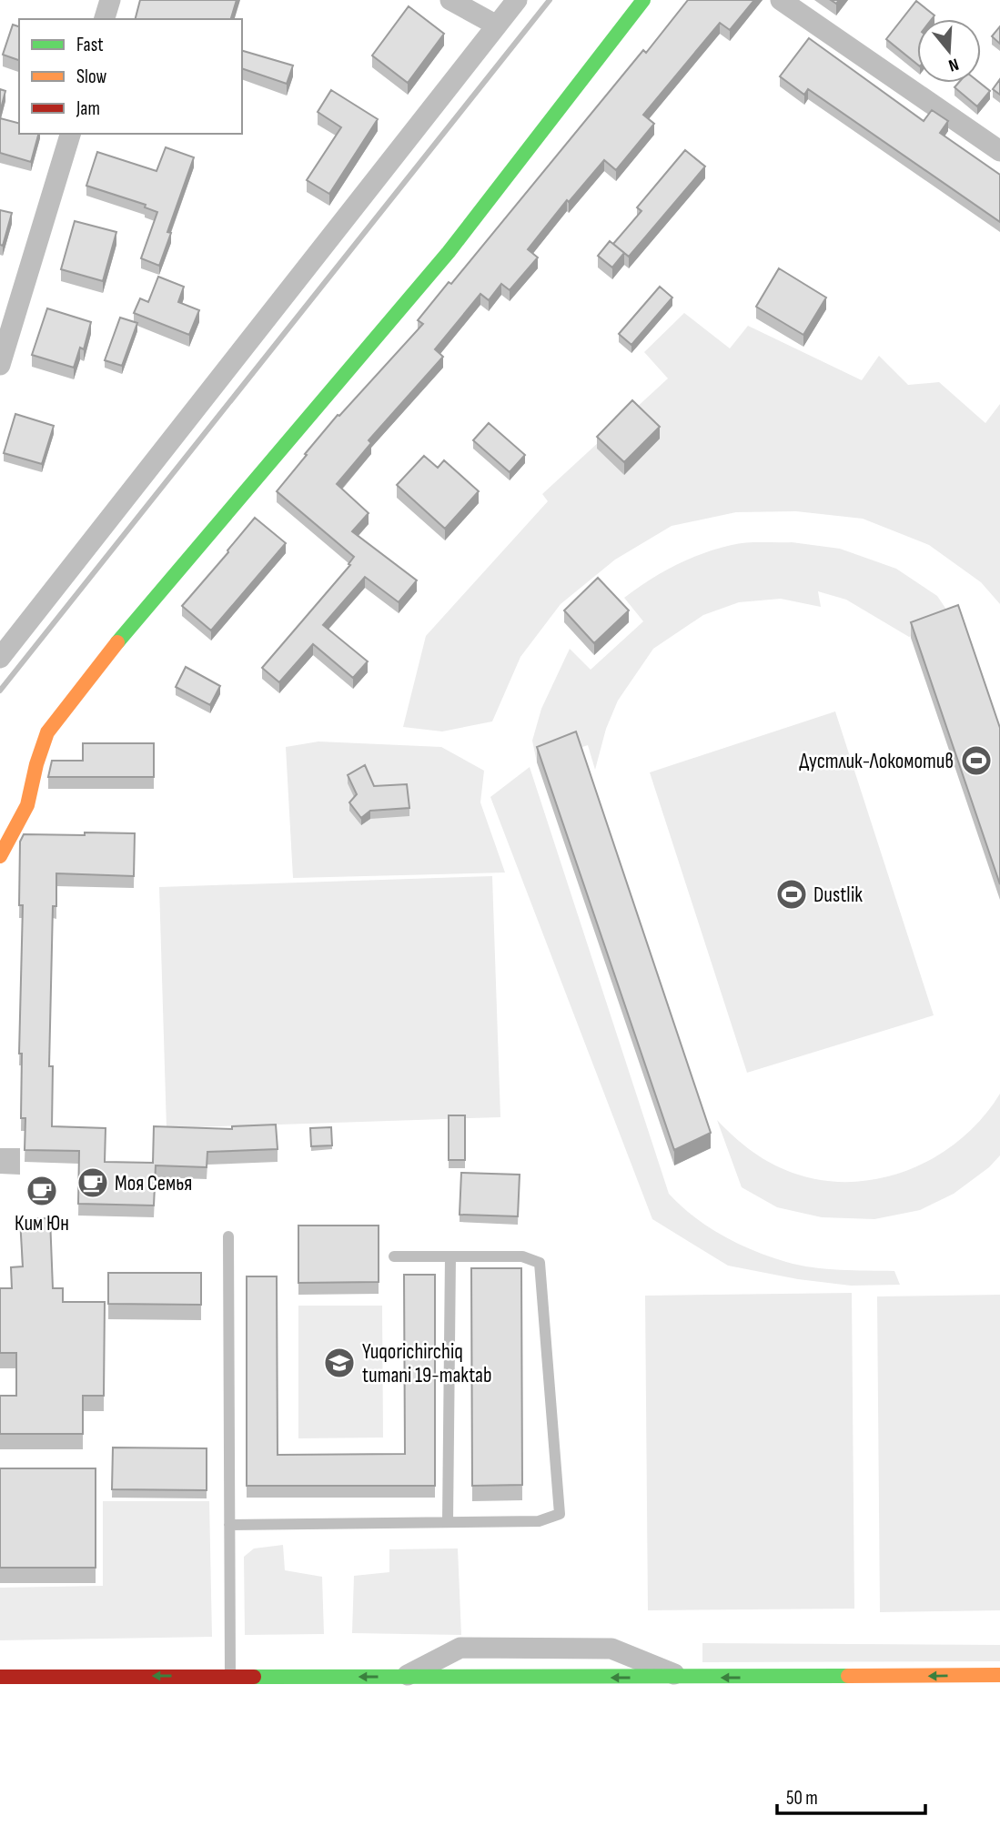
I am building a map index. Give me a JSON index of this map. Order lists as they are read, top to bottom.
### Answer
{
  "places": {
    "sports": ["Дустлик-Локомотив", "Dustlik"],
    "cafe": ["Моя Семья", "Ким Юн"],
    "school or university": ["Yuqorichirchiq tumani 19-maktab"]
  },
  "legend": ["Fast", "Slow", "Jam"],
  "scale_bar": "50 m",
  "north": "bottom"
}
